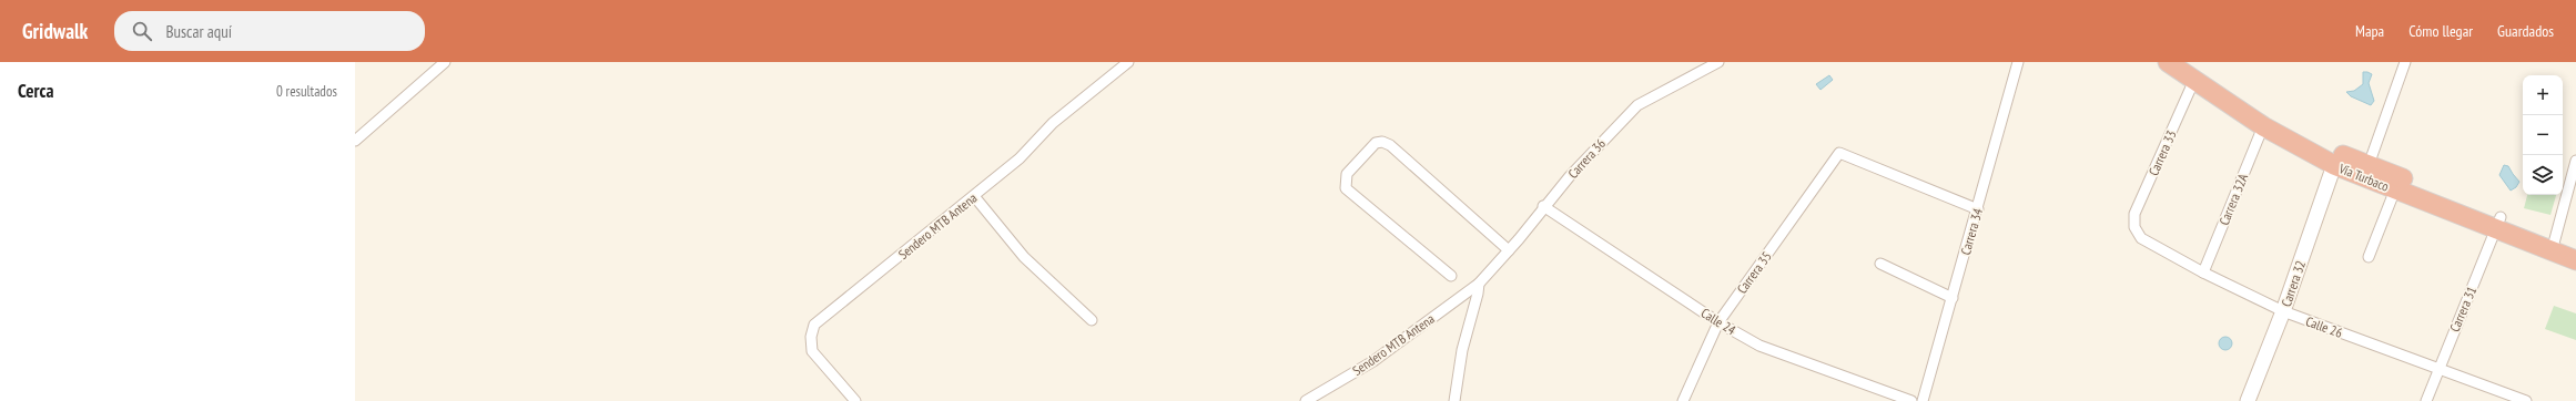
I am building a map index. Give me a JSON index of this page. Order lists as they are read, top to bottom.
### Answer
{
  "streets": {
    "highway": ["Vía Turbaco"],
    "street": [
      "Carrera 33",
      "Carrera 36",
      "Carrera 32A",
      "Sendero MTB Antena",
      "Carrera 34",
      "Carrera 35",
      "Carrera 32",
      "Carrera 31",
      "Calle 24",
      "Calle 26"
    ]
  },
  "crossings": [
    ["Carrera 33", "Vía Turbaco"],
    ["Carrera 33", "Calle 26"],
    ["Carrera 36", "Sendero MTB Antena"],
    ["Carrera 36", "Calle 24"],
    ["Vía Turbaco", "Carrera 32A"],
    ["Vía Turbaco", "Carrera 32"],
    ["Vía Turbaco", "Carrera 31"],
    ["Carrera 32A", "Calle 26"],
    ["Carrera 34", "Carrera 35"],
    ["Carrera 35", "Calle 24"],
    ["Carrera 32", "Calle 26"],
    ["Carrera 31", "Calle 26"]
  ],
  "page": {
    "header": "Gridwalk",
    "search": "Buscar aquí",
    "nav": ["Mapa", "Cómo llegar", "Guardados"],
    "heading": ["Cerca", "0 resultados"],
    "map_buttons": ["+", "−"]
  }
}
